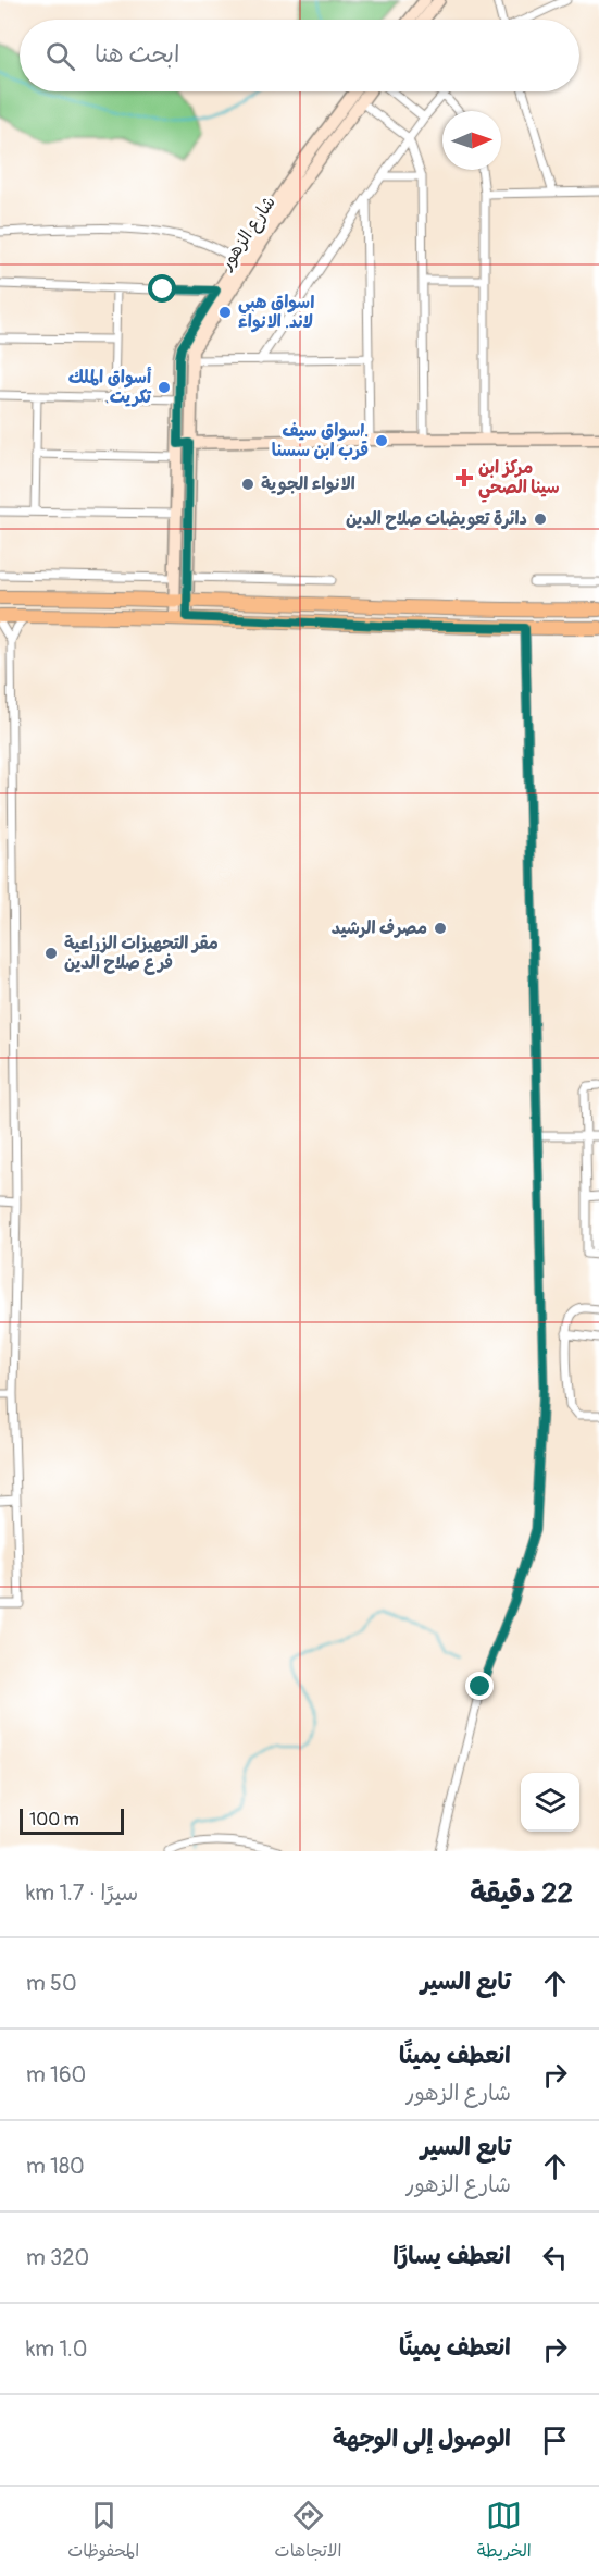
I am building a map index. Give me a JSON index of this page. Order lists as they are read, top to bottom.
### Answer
{
  "streets": {
    "main road": ["شارع الزهور"]
  },
  "places": {
    "other": [
      "اسواق هبي لاند. الانواء",
      "أسواق الملك .تكريت",
      "اسواق سيف. قرب ابن سسنا",
      "الانواء الجوية",
      "دائرة تعويضات صلاح الدين",
      "مصرف الرشيد",
      "مقر التجهيزات الزراعية فرع صلاح الدين"
    ],
    "health": ["مركز ابن سينا الصحي"]
  },
  "scale_bar": "100 m",
  "north": "right",
  "page": {
    "search": "ابحث هنا",
    "scale": "100 m",
    "heading": ["22 دقيقة", "سيرًا · 1.7 km"],
    "list": [
      ["تابع السير", "50 m"],
      ["انعطف يمينًا", "شارع الزهور", "160 m"],
      ["تابع السير", "شارع الزهور", "180 m"],
      ["انعطف يسارًا", "320 m"],
      ["انعطف يمينًا", "1.0 km"],
      "الوصول إلى الوجهة"
    ],
    "nav": ["الخريطة", "الاتجاهات", "المحفوظات"]
  }
}
